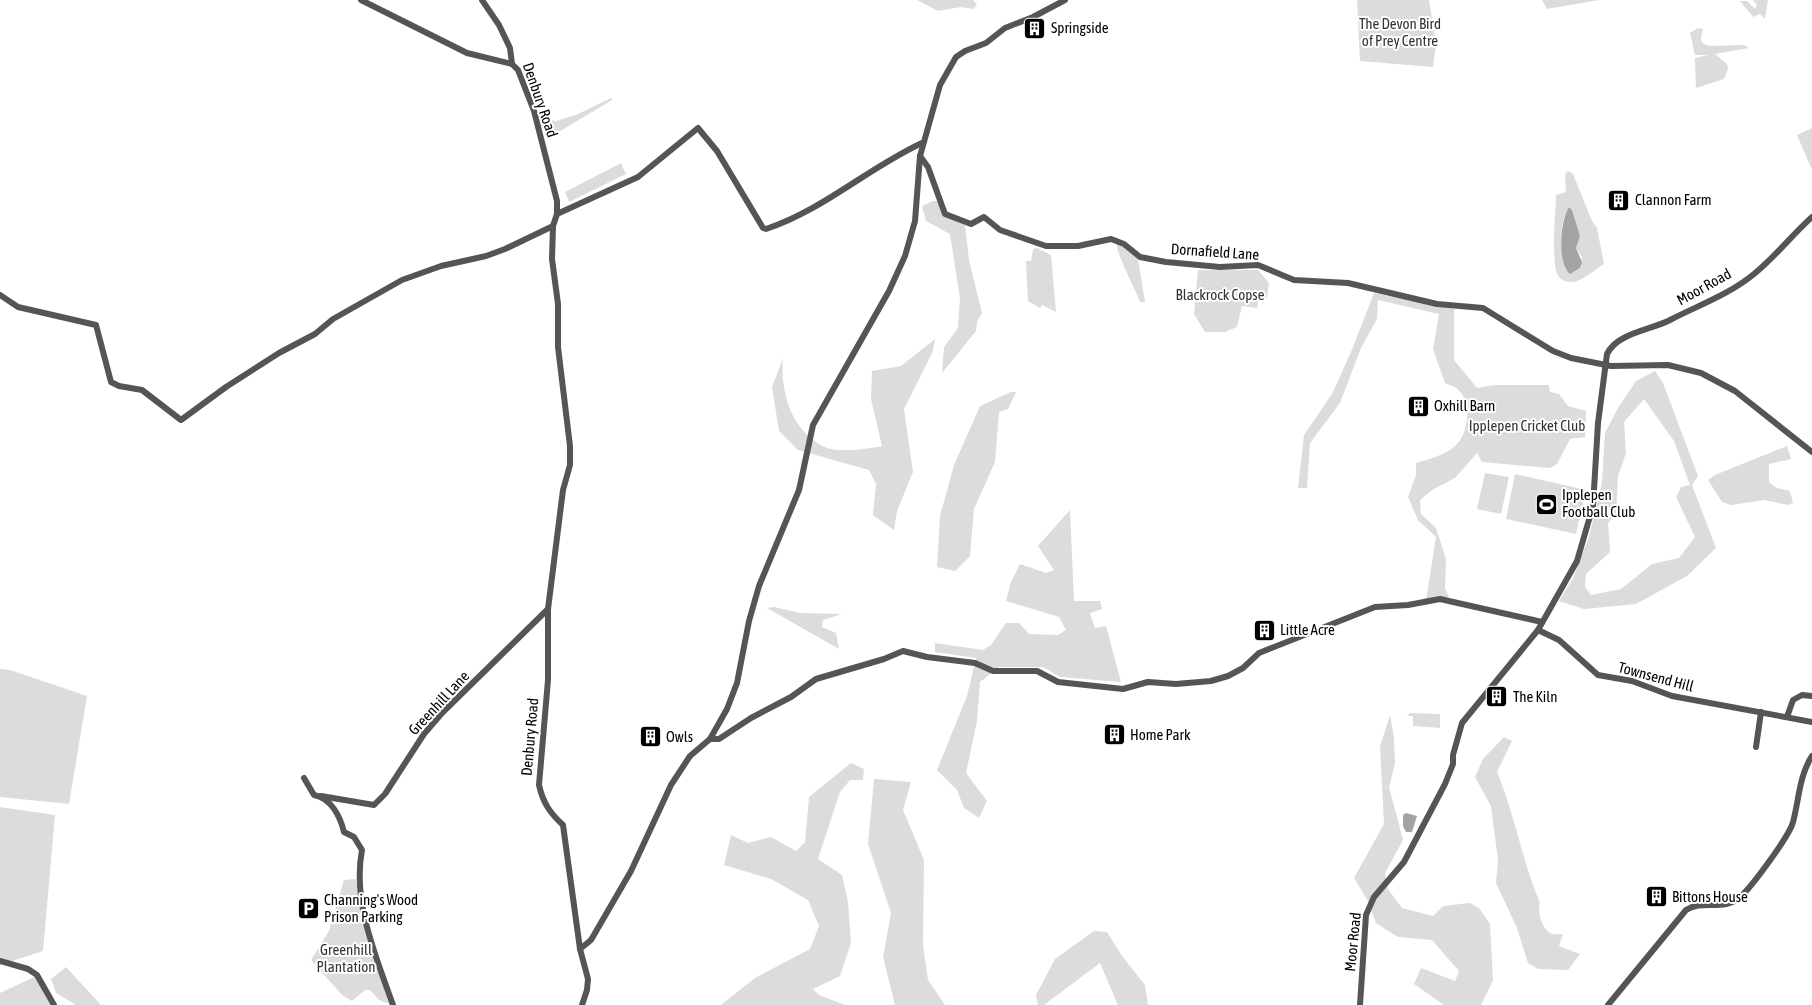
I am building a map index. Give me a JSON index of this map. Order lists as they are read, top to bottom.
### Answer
{
  "streets": {
    "street": [
      "Denbury Road",
      "Dornafield Lane",
      "Moor Road",
      "Townsend Hill",
      "Greenhill Lane"
    ]
  },
  "crossings": [
    ["Denbury Road", "Greenhill Lane"],
    ["Dornafield Lane", "Moor Road"],
    ["Moor Road", "Townsend Hill"]
  ],
  "parks": [
    "The Devon Bird of Prey Centre",
    "Blackrock Copse",
    "Ipplepen Cricket Club",
    "Greenhill Plantation"
  ],
  "places": {
    "building": [
      "Springside",
      "Clannon Farm",
      "Oxhill Barn",
      "Little Acre",
      "The Kiln",
      "Home Park",
      "Owls",
      "Bittons House"
    ],
    "sports": ["Ipplepen Football Club"],
    "parking": ["Channing's Wood Prison Parking"]
  }
}
